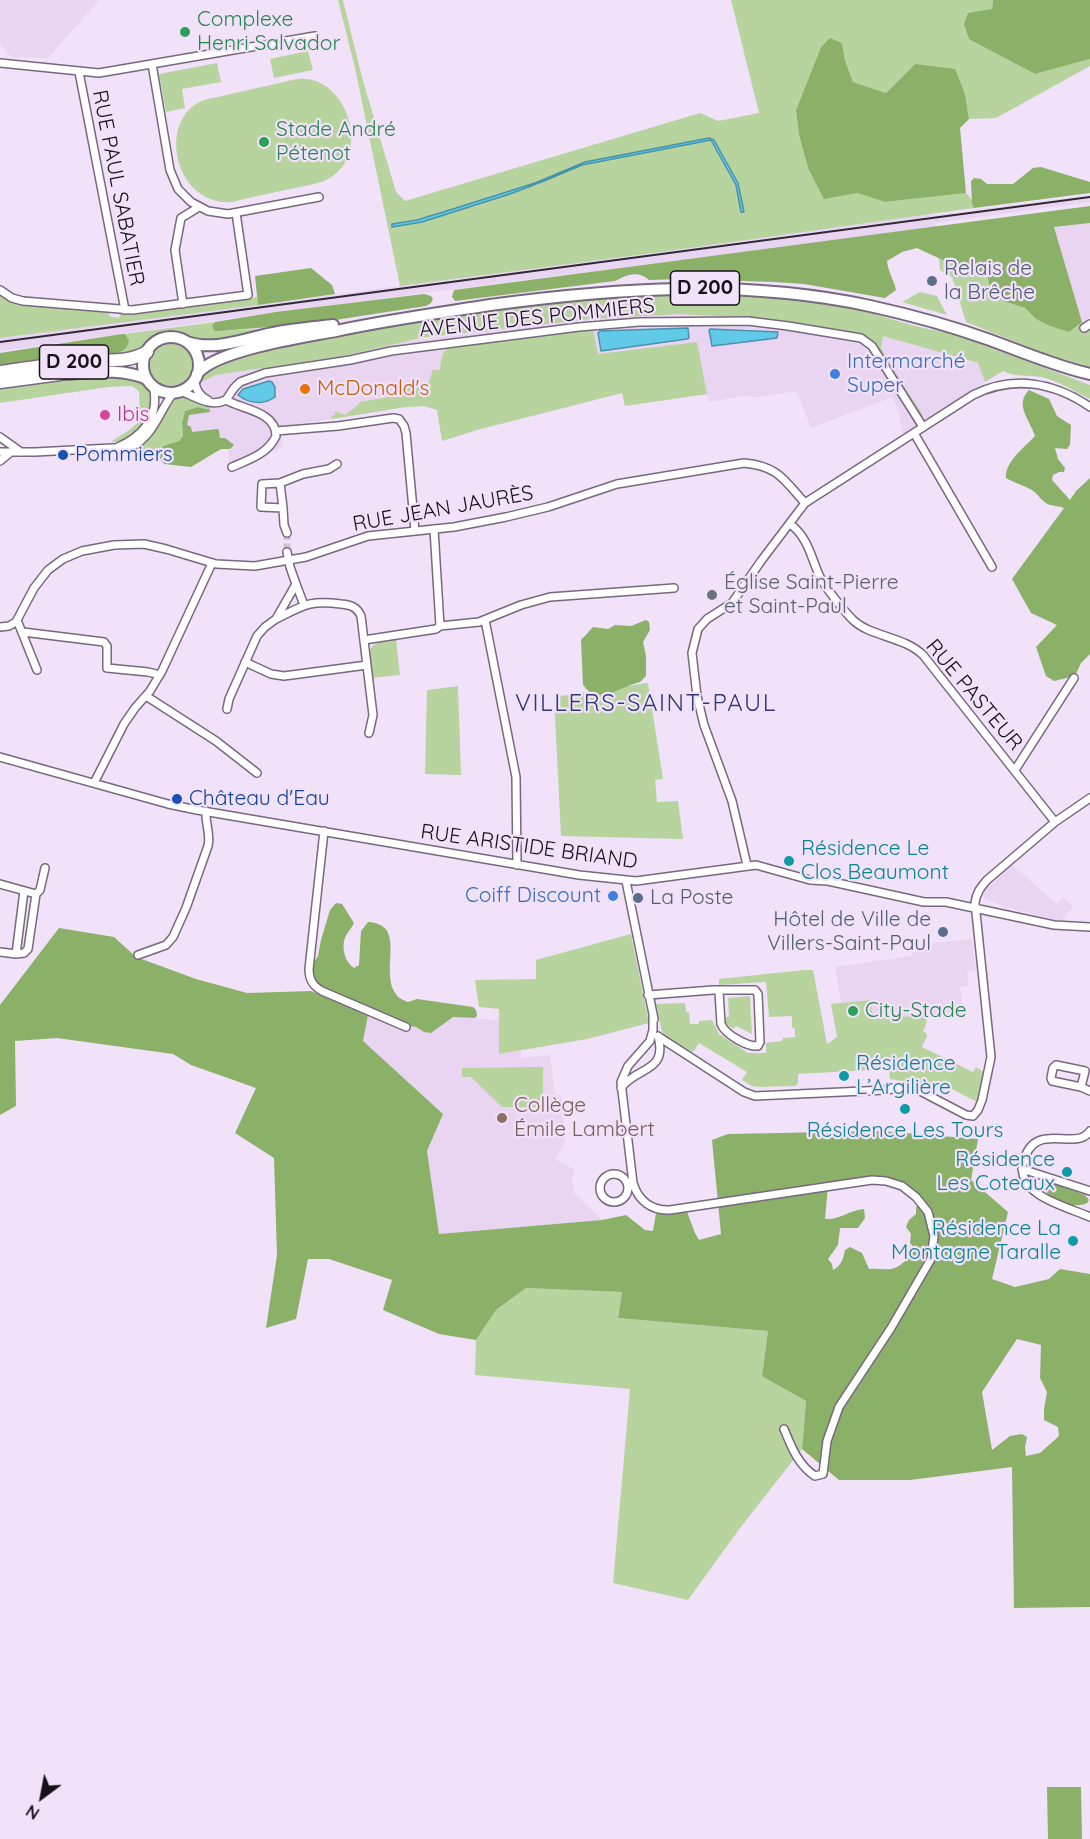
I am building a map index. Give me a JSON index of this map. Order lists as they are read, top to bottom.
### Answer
{
  "streets": {
    "highway": ["D 200"],
    "street": [
      "RUE PAUL SABATIER",
      "AVENUE DES POMMIERS",
      "RUE JEAN JAURÈS",
      "RUE PASTEUR",
      "RUE ARISTIDE BRIAND"
    ]
  },
  "districts": ["VILLERS-SAINT-PAUL"],
  "places": [
    "Complexe Henri Salvador",
    "Stade André Pétenot",
    "Relais de la Brêche",
    "Intermarché Super",
    "McDonald's",
    "Ibis",
    "Pommiers",
    "Église Saint-Pierre et Saint-Paul",
    "Château d'Eau",
    "Résidence Le Clos Beaumont",
    "Coiff Discount",
    "La Poste",
    "Hôtel de Ville de Villers-Saint-Paul",
    "City-Stade",
    "Résidence L’Argilière",
    "Résidence Les Tours",
    "Collège Émile Lambert",
    "Résidence Les Coteaux",
    "Résidence La Montagne Taralle"
  ],
  "north": "bottom left"
}
